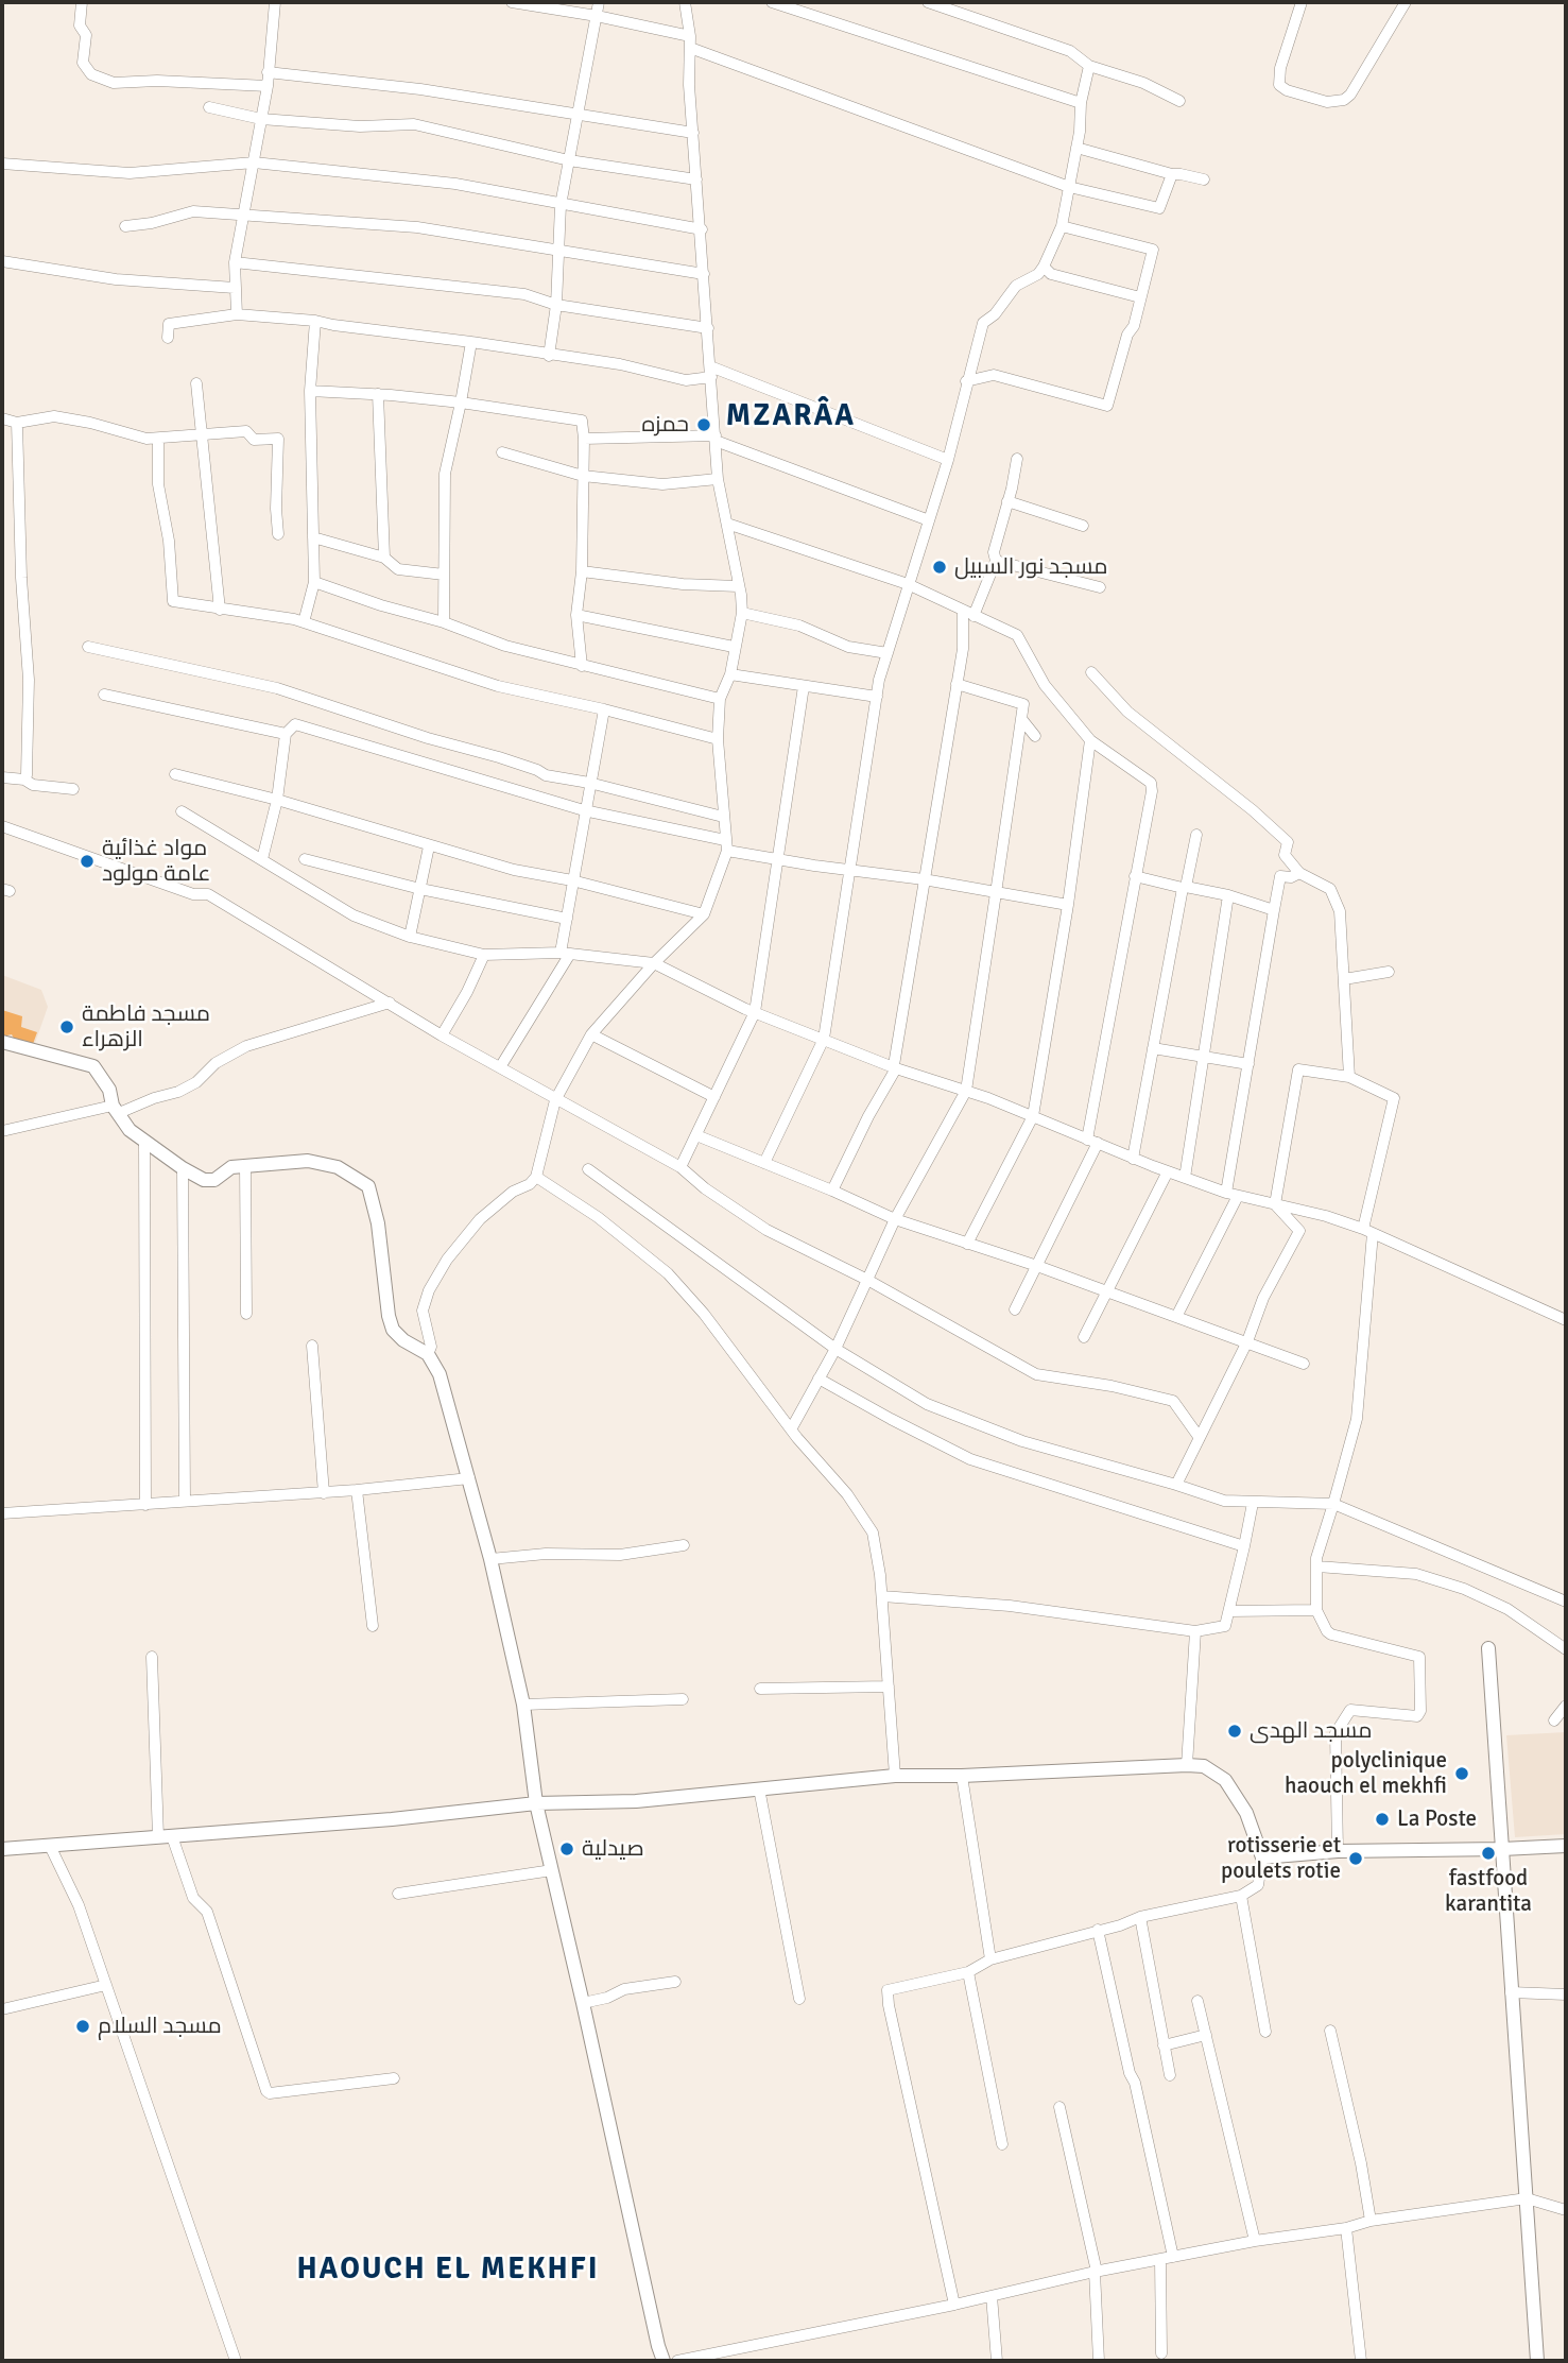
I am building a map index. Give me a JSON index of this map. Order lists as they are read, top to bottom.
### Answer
{
  "districts": ["MZARÂA", "HAOUCH EL MEKHFI"],
  "places": [
    "حمزه",
    "مسجد نور السبيل",
    "مواد غذائية عامة مولود",
    "مسجد فاطمة الزهراء",
    "مسجد الهدى",
    "polyclinique haouch el mekhfi",
    "La Poste",
    "صيدلية",
    "fastfood karantita",
    "rotisserie et poulets rotie",
    "مسجد السلام"
  ]
}
